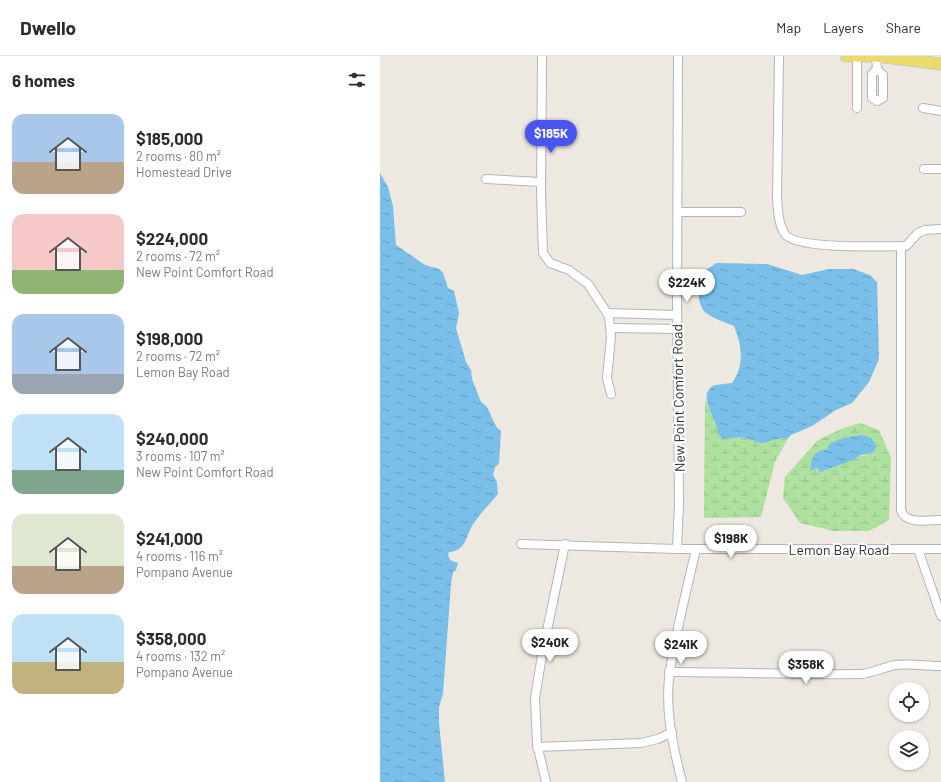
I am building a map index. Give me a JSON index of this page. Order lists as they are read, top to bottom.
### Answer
{
  "streets": {
    "street": ["New Point Comfort Road", "Lemon Bay Road"]
  },
  "crossings": [
    ["New Point Comfort Road", "Lemon Bay Road"]
  ],
  "page": {
    "header": "Dwello",
    "nav": ["Map", "Layers", "Share"],
    "heading": "6 homes",
    "list": [
      {
        "name": "$185,000",
        "note": "2 rooms · 80 m² · Homestead Drive"
      },
      {
        "name": "$224,000",
        "note": "2 rooms · 72 m² · New Point Comfort Road"
      },
      {
        "name": "$198,000",
        "note": "2 rooms · 72 m² · Lemon Bay Road"
      },
      {
        "name": "$240,000",
        "note": "3 rooms · 107 m² · New Point Comfort Road"
      },
      {
        "name": "$241,000",
        "note": "4 rooms · 116 m² · Pompano Avenue"
      },
      {
        "name": "$358,000",
        "note": "4 rooms · 132 m² · Pompano Avenue"
      }
    ],
    "price": [
      "$185K",
      "$224K",
      "$198K",
      "$240K",
      "$241K",
      "$358K"
    ]
  }
}
